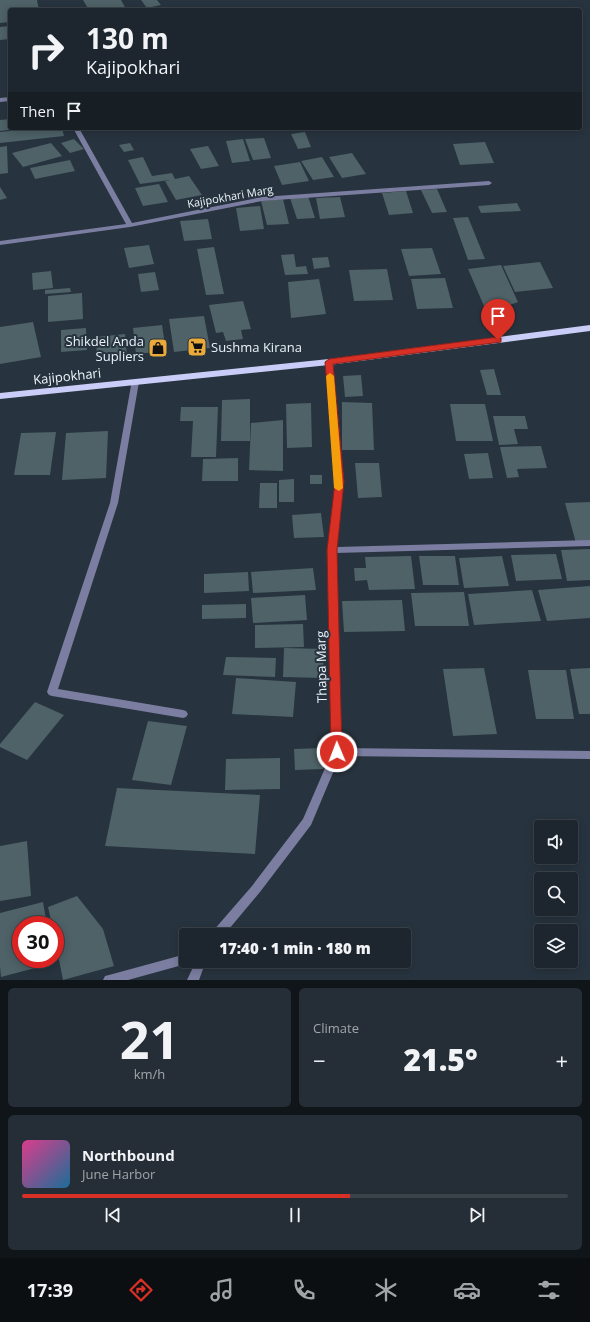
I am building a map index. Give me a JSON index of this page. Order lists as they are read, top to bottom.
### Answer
{
  "streets": {
    "main road": ["Kajipokhari"],
    "street": ["Kajipokhari Marg", "Thapa Marg"]
  },
  "crossings": [
    ["Kajipokhari", "Thapa Marg"]
  ],
  "places": {
    "supermarket": ["Sushma Kirana"],
    "shop": ["Shikdel Anda Supliers"]
  },
  "page": {
    "turn": ["130 m", "Kajipokhari"],
    "then": "Then",
    "limit": "30",
    "trip": "17:40 · 1 min · 180 m",
    "tile": [
      ["21", "km/h"],
      "Climate"
    ],
    "heat": ["−", "21.5°", "+"],
    "song": ["Northbound", "June Harbor"],
    "tabs": "17:39"
  }
}
